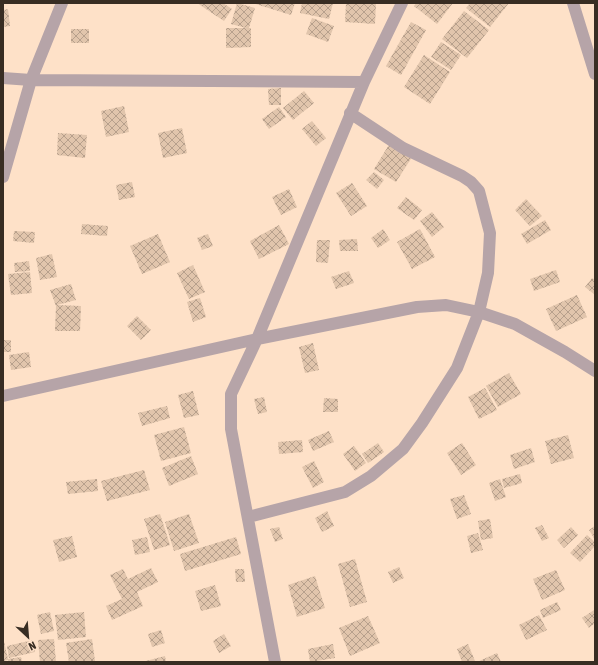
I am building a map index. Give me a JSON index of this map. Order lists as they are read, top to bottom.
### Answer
{
  "north": "bottom right"
}
